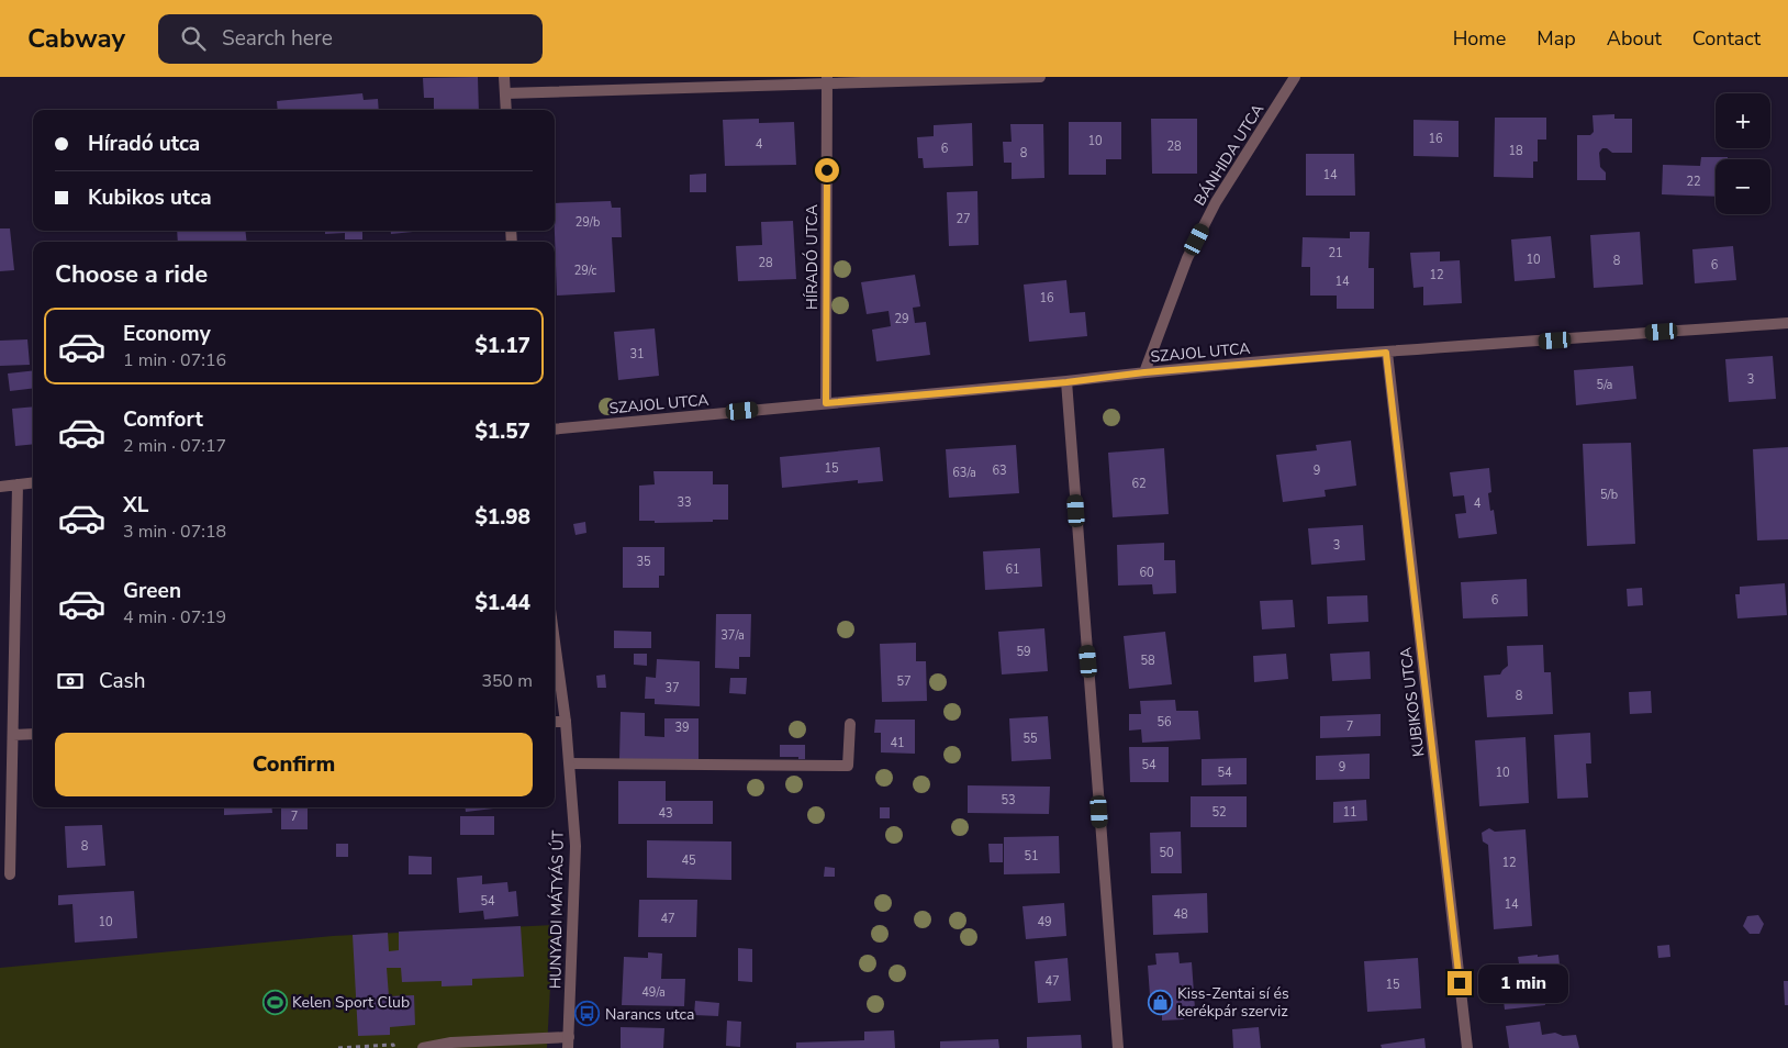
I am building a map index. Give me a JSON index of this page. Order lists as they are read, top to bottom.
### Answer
{
  "streets": {
    "street": [
      "BÁNHIDA UTCA",
      "HÍRADÓ UTCA",
      "SZAJOL UTCA",
      "KUBIKOS UTCA",
      "HUNYADI MÁTYÁS ÚT"
    ]
  },
  "crossings": [
    ["BÁNHIDA UTCA", "SZAJOL UTCA"],
    ["HÍRADÓ UTCA", "SZAJOL UTCA"],
    ["SZAJOL UTCA", "KUBIKOS UTCA"]
  ],
  "places": {
    "sports": ["Kelen Sport Club"],
    "shop": ["Kiss-Zentai sí és kerékpár szerviz"],
    "bus stop": ["Narancs utca"]
  },
  "house_numbers": [
    "16",
    "10",
    "4",
    "28",
    "6",
    "18",
    "8",
    "14",
    "22",
    "27",
    "29/b",
    "21",
    "10",
    "8",
    "28",
    "6",
    "29/c",
    "12",
    "14",
    "16",
    "29",
    "31",
    "3",
    "5/a",
    "15",
    "63",
    "9",
    "63/a",
    "62",
    "5/b",
    "33",
    "4",
    "3",
    "35",
    "61",
    "60",
    "6",
    "37/a",
    "59",
    "58",
    "57",
    "37",
    "8",
    "56",
    "7",
    "39",
    "55",
    "41",
    "54",
    "9",
    "54",
    "10",
    "53",
    "52",
    "11",
    "43",
    "7",
    "8",
    "50",
    "51",
    "45",
    "12",
    "54",
    "14",
    "48",
    "47",
    "10",
    "49",
    "47",
    "15",
    "49/a"
  ],
  "page": {
    "header": "Cabway",
    "search": "Search here",
    "nav": [
      "Home",
      "Map",
      "About",
      "Contact"
    ],
    "map_buttons": ["+", "−"],
    "banner": ["Híradó utca", "Kubikos utca"],
    "heading": "Choose a ride",
    "list": [
      {
        "name": "Economy",
        "note": "1 min · 07:16",
        "value": "$1.17"
      },
      {
        "name": "Comfort",
        "note": "2 min · 07:17",
        "value": "$1.57"
      },
      {
        "name": "XL",
        "note": "3 min · 07:18",
        "value": "$1.98"
      },
      {
        "name": "Green",
        "note": "4 min · 07:19",
        "value": "$1.44"
      }
    ],
    "pay": ["Cash", "350 m"],
    "buttons": "Confirm",
    "bubble": "1 min"
  }
}
